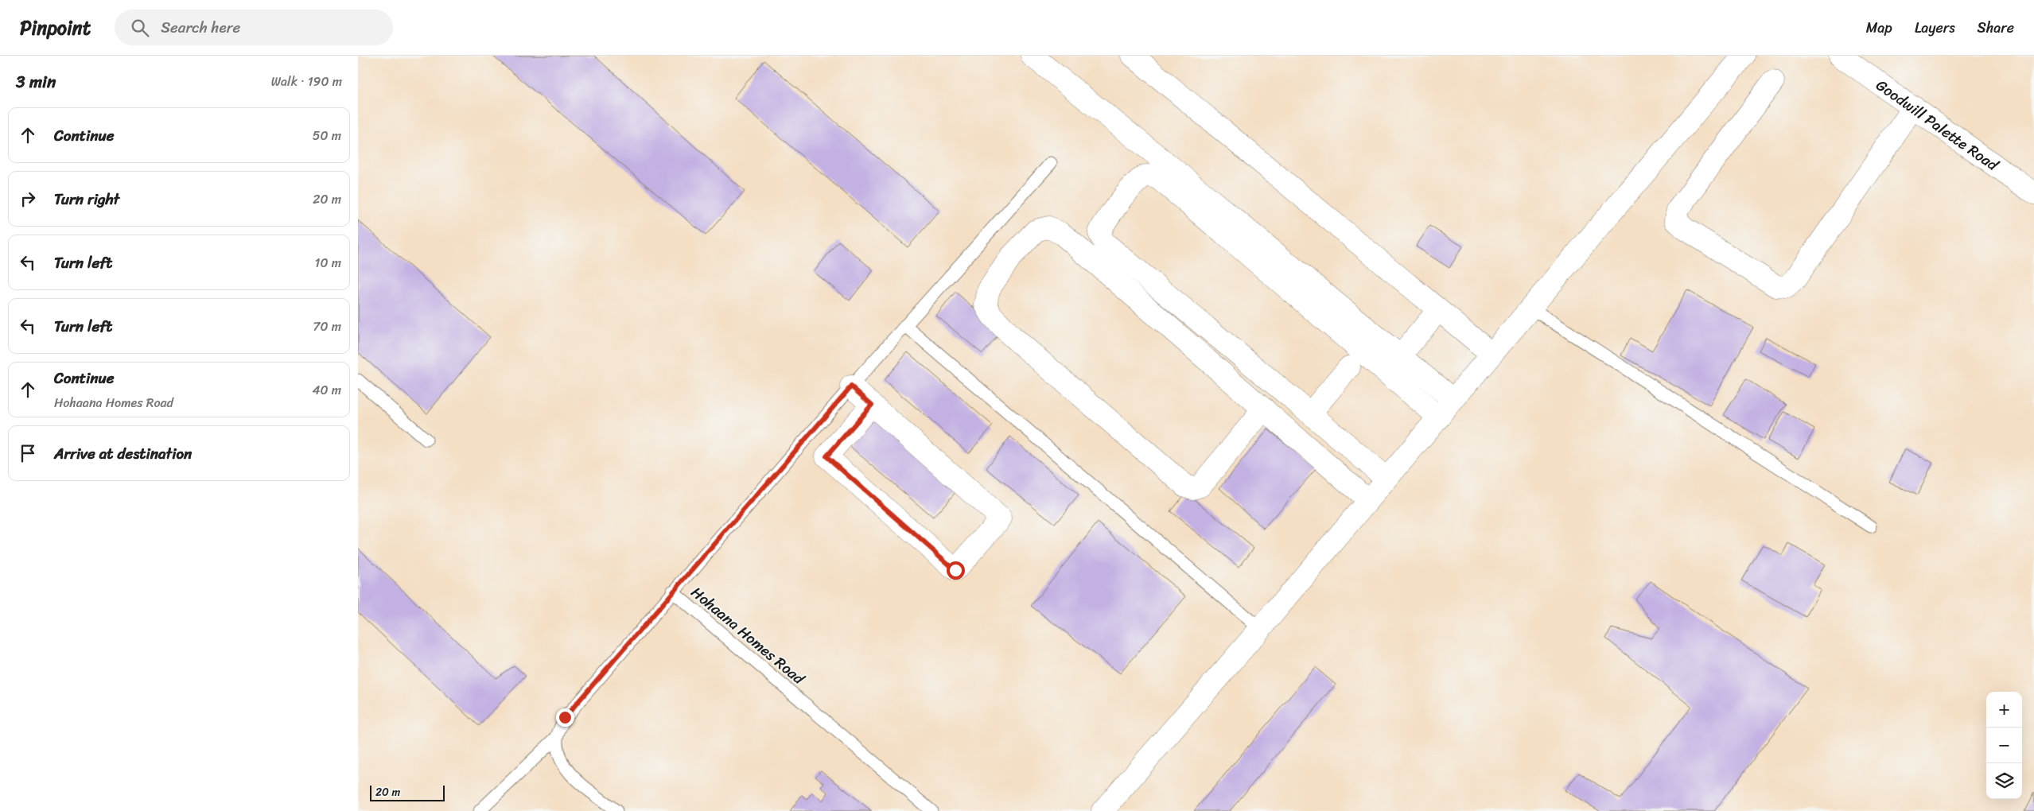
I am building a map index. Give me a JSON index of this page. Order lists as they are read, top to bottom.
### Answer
{
  "streets": {
    "street": ["Goodwill Palette Road"],
    "lane": ["Hohaana Homes Road"]
  },
  "scale_bar": "20 m",
  "page": {
    "header": "Pinpoint",
    "search": "Search here",
    "nav": ["Map", "Layers", "Share"],
    "heading": ["3 min", "Walk · 190 m"],
    "list": [
      ["Continue", "50 m"],
      ["Turn right", "20 m"],
      ["Turn left", "10 m"],
      ["Turn left", "70 m"],
      ["Continue", "Hohaana Homes Road", "40 m"],
      "Arrive at destination"
    ],
    "map_buttons": ["+", "−"],
    "scale": "20 m"
  }
}
